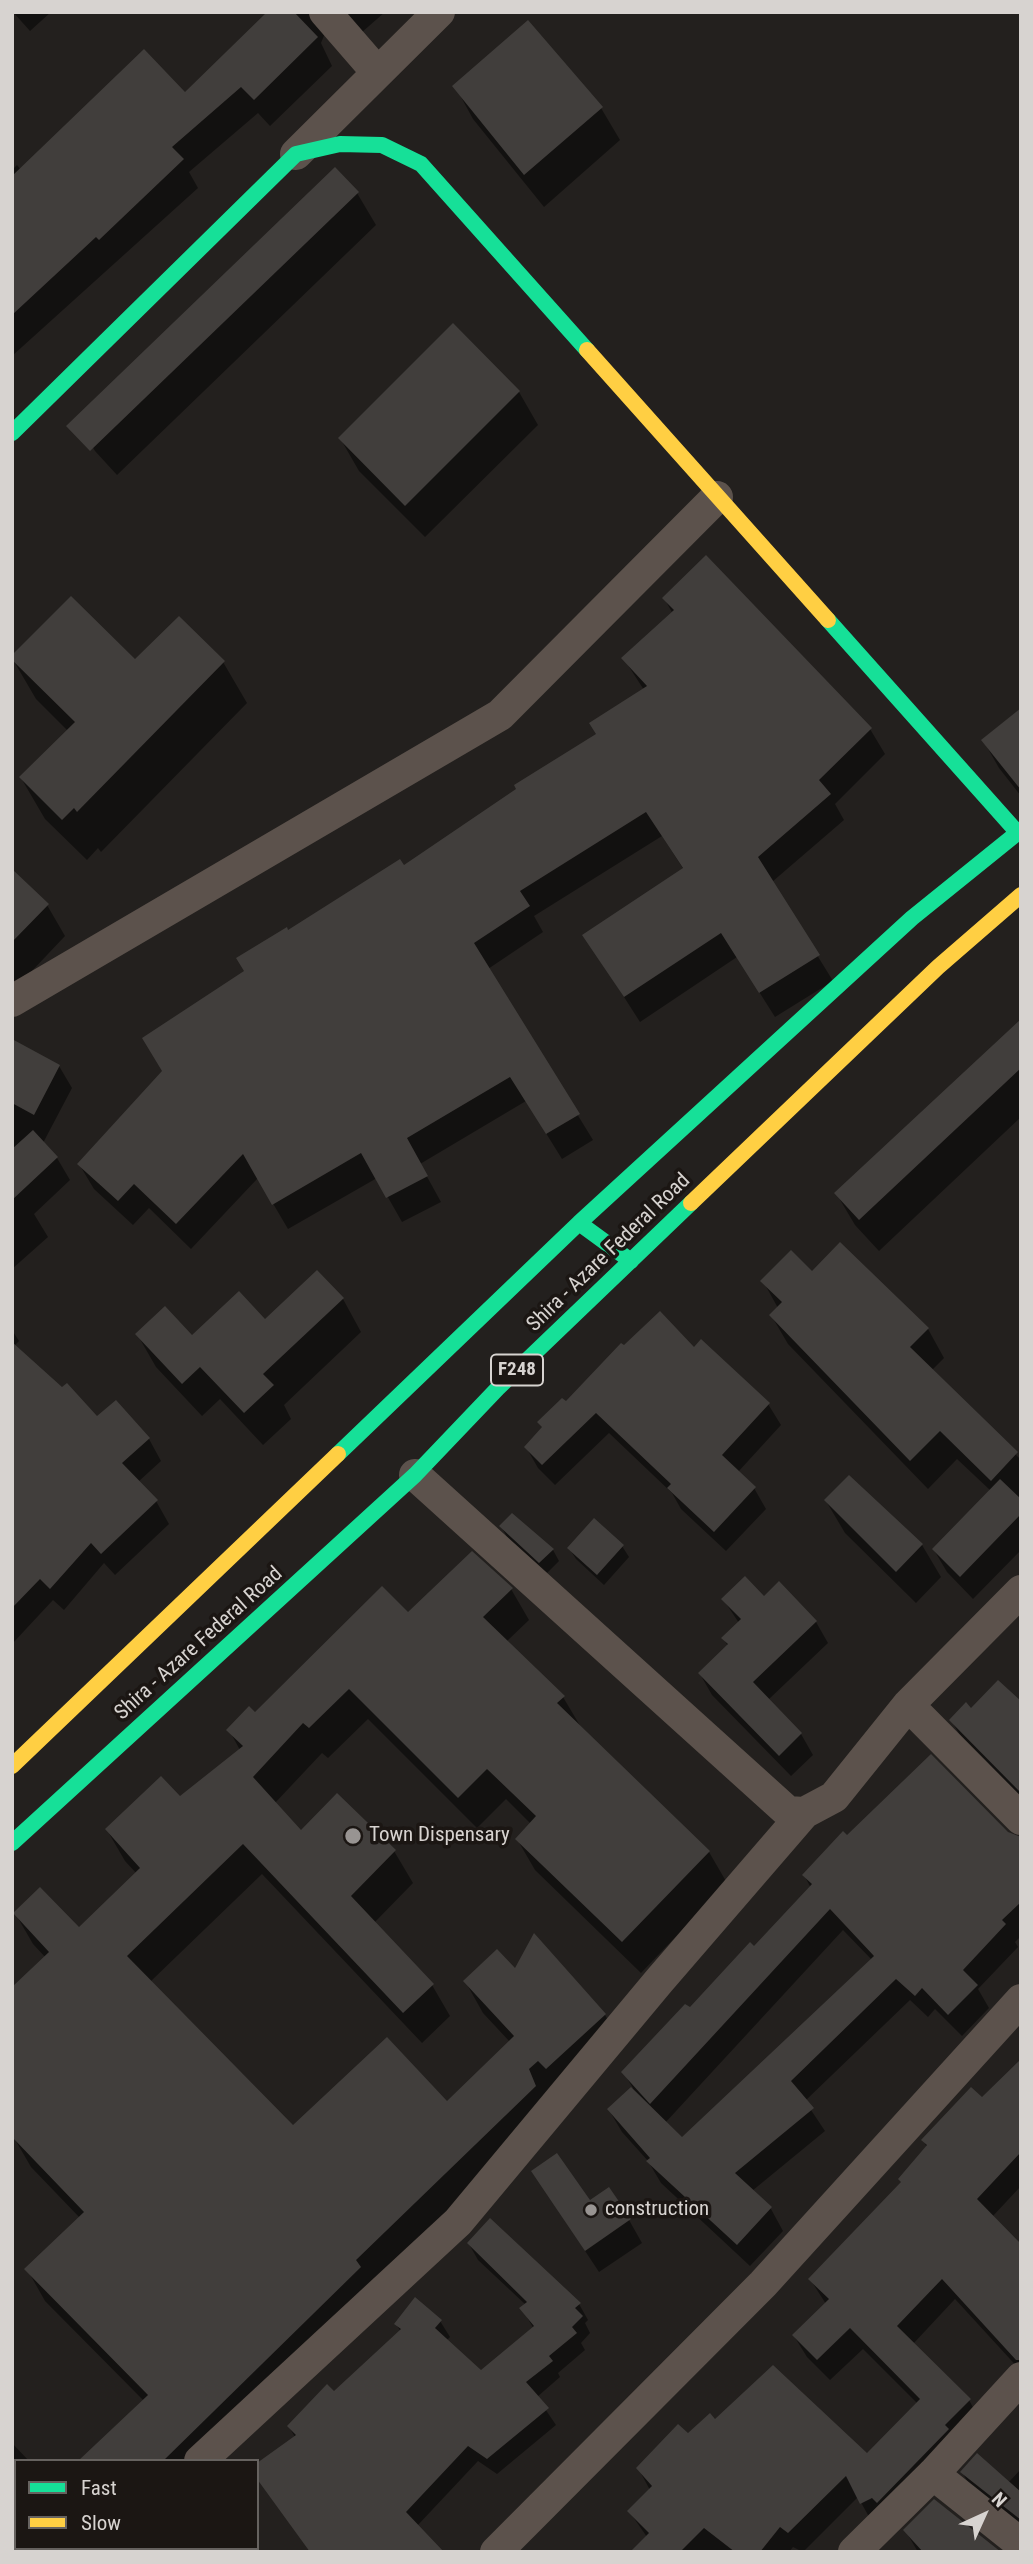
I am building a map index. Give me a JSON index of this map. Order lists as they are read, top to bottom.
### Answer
{
  "streets": {
    "main road": ["Shira - Azare Federal Road", "F248"]
  },
  "places": ["Town Dispensary", "construction"],
  "legend": ["Fast", "Slow"],
  "north": "top right"
}
